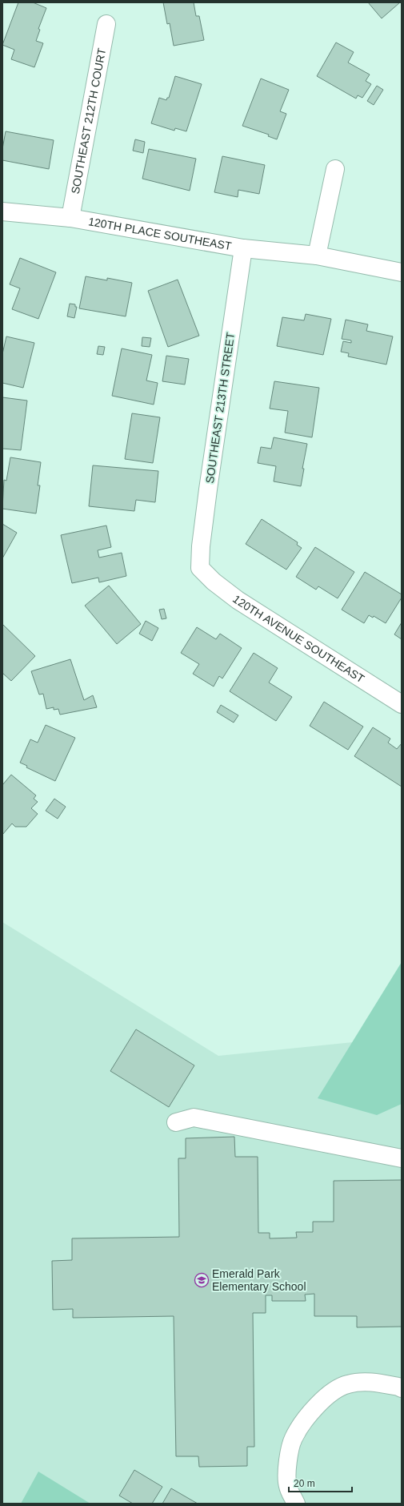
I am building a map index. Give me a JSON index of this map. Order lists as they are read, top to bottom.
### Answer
{
  "streets": {
    "street": [
      "SOUTHEAST 212TH COURT",
      "120TH PLACE SOUTHEAST",
      "SOUTHEAST 213TH STREET",
      "120TH AVENUE SOUTHEAST"
    ]
  },
  "crossings": [
    ["SOUTHEAST 212TH COURT", "120TH PLACE SOUTHEAST"],
    ["120TH PLACE SOUTHEAST", "SOUTHEAST 213TH STREET"],
    ["SOUTHEAST 213TH STREET", "120TH AVENUE SOUTHEAST"]
  ],
  "places": {
    "school or university": ["Emerald Park Elementary School"]
  },
  "scale_bar": "20 m"
}
